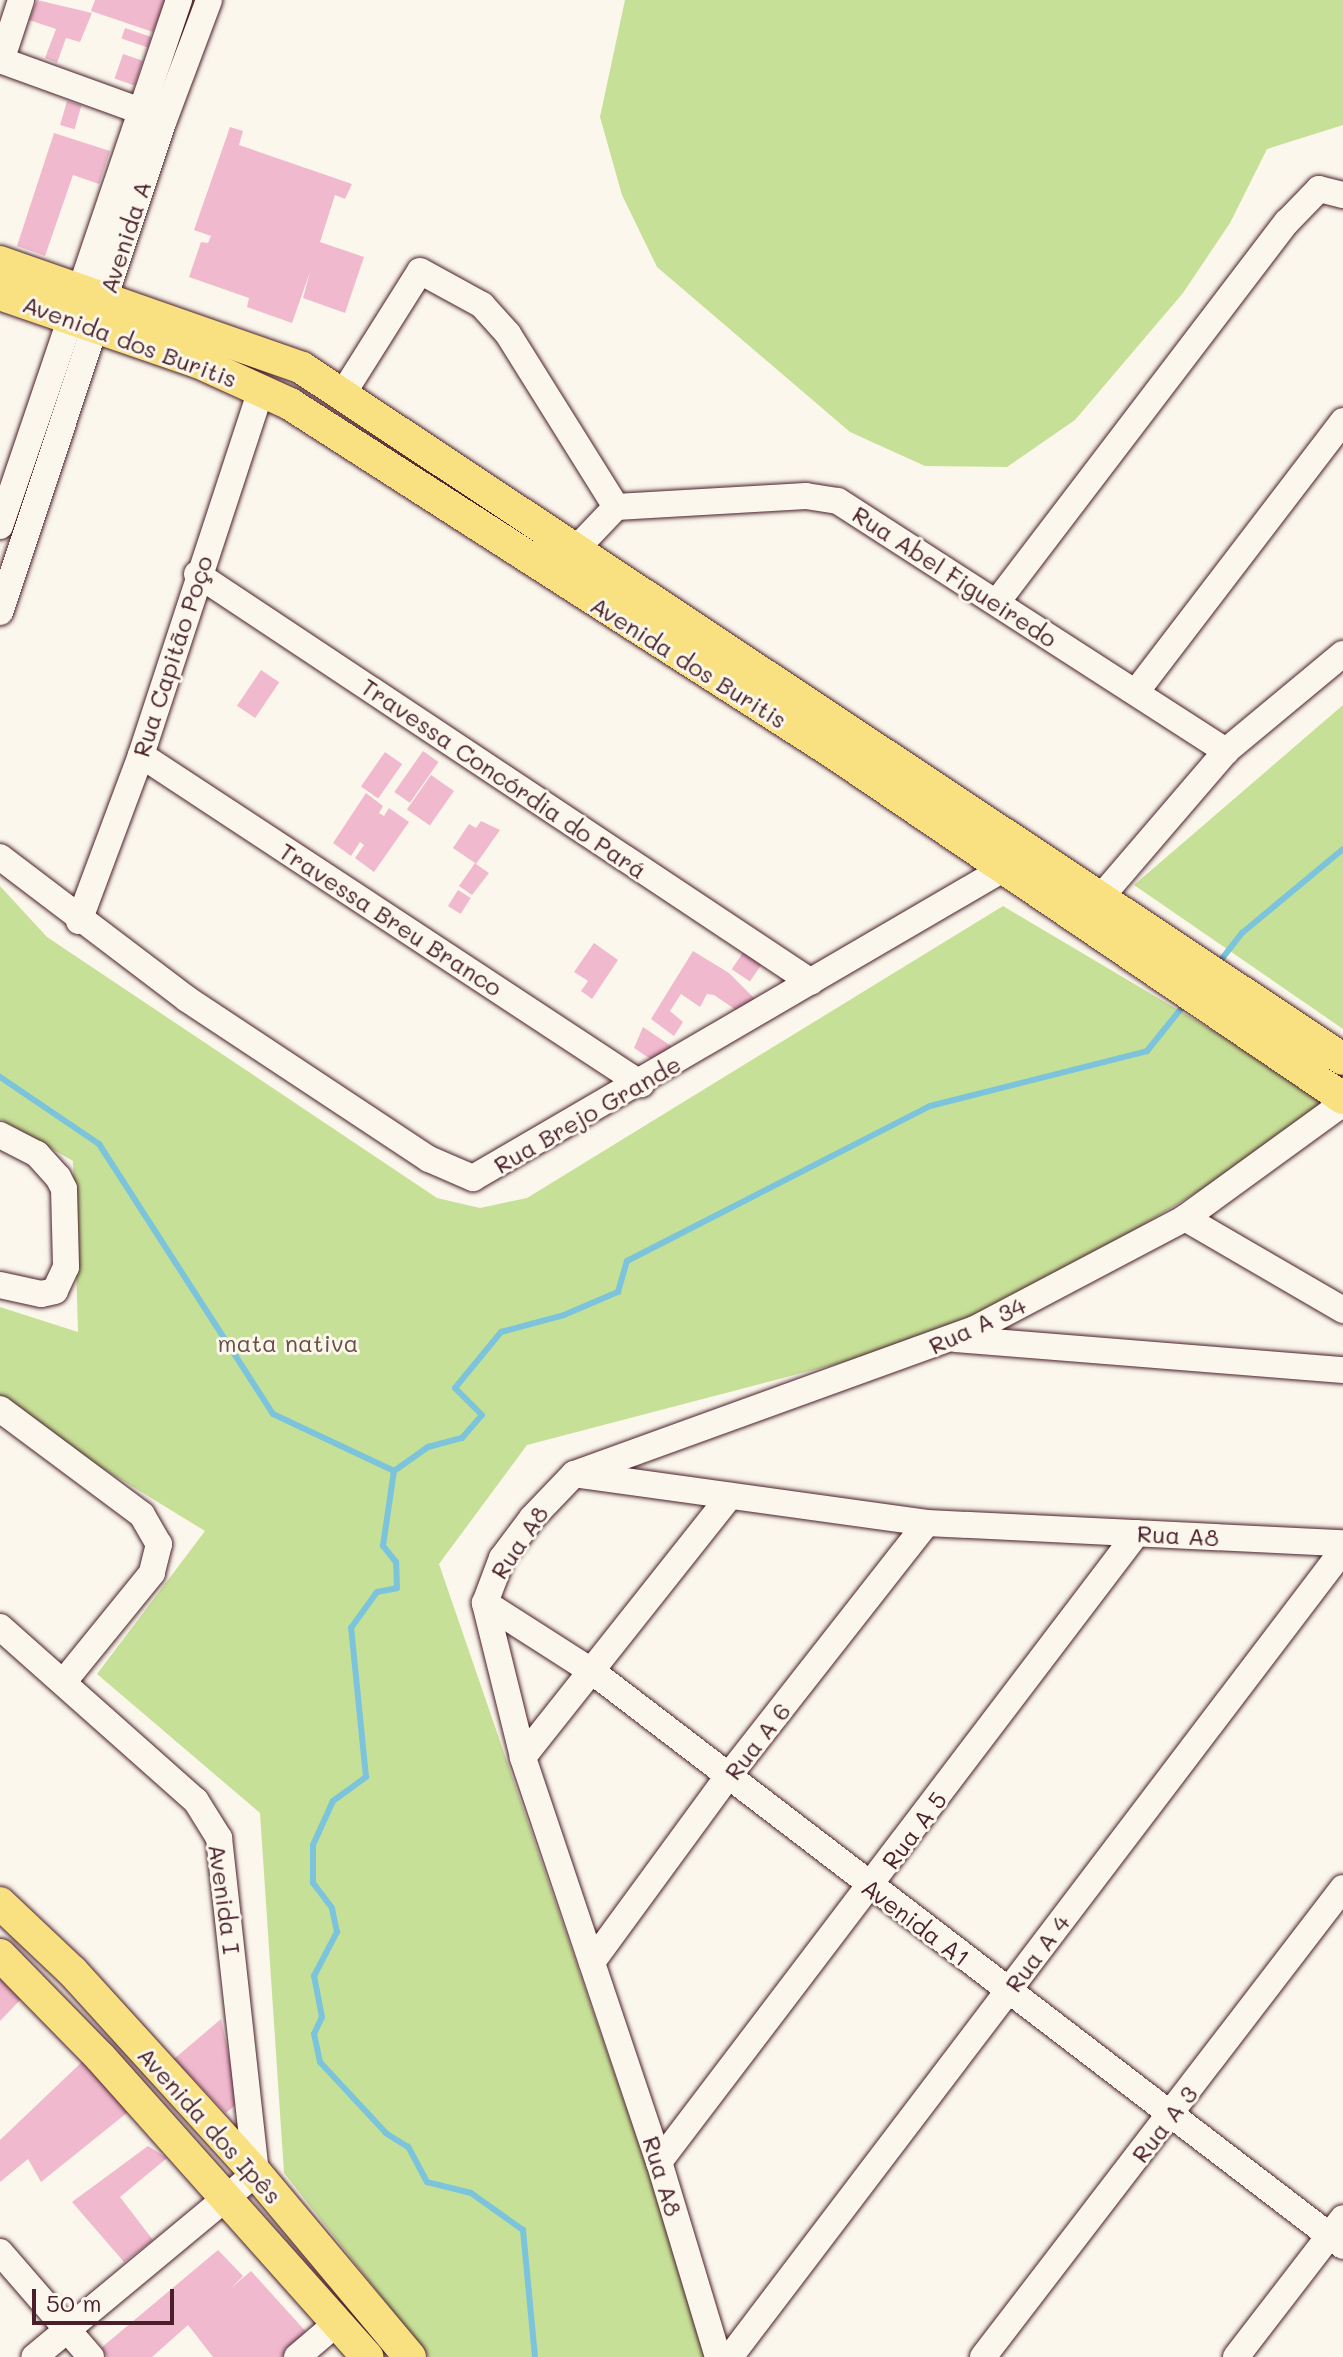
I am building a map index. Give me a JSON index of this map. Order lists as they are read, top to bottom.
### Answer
{
  "streets": {
    "main road": ["Avenida dos Buritis", "Avenida dos Ipês"],
    "street": [
      "Avenida A",
      "Rua Abel Figueiredo",
      "Rua Capitão Poço",
      "Travessa Concórdia do Pará",
      "Travessa Breu Branco",
      "Rua Brejo Grande",
      "Rua A 34",
      "Rua A8",
      "Rua A 6",
      "Rua A 5",
      "Avenida I",
      "Avenida A1",
      "Rua A 4",
      "Rua A 3"
    ]
  },
  "crossings": [
    ["Avenida A", "Avenida dos Buritis"],
    ["Avenida dos Buritis", "Rua Capitão Poço"],
    ["Avenida dos Buritis", "Rua Brejo Grande"],
    ["Avenida dos Buritis", "Rua A 34"],
    ["Rua Capitão Poço", "Travessa Concórdia do Pará"],
    ["Rua Capitão Poço", "Travessa Breu Branco"],
    ["Rua Capitão Poço", "Rua Brejo Grande"],
    ["Travessa Concórdia do Pará", "Rua Brejo Grande"],
    ["Travessa Breu Branco", "Rua Brejo Grande"],
    ["Rua A 34", "Rua A8"],
    ["Rua A8", "Rua A 6"],
    ["Rua A8", "Rua A 5"],
    ["Rua A8", "Avenida A1"],
    ["Rua A 6", "Avenida A1"],
    ["Rua A 5", "Avenida A1"],
    ["Avenida I", "Avenida dos Ipês"],
    ["Avenida A1", "Rua A 4"],
    ["Avenida A1", "Rua A 3"]
  ],
  "parks": ["mata nativa"],
  "scale_bar": "50 m"
}
